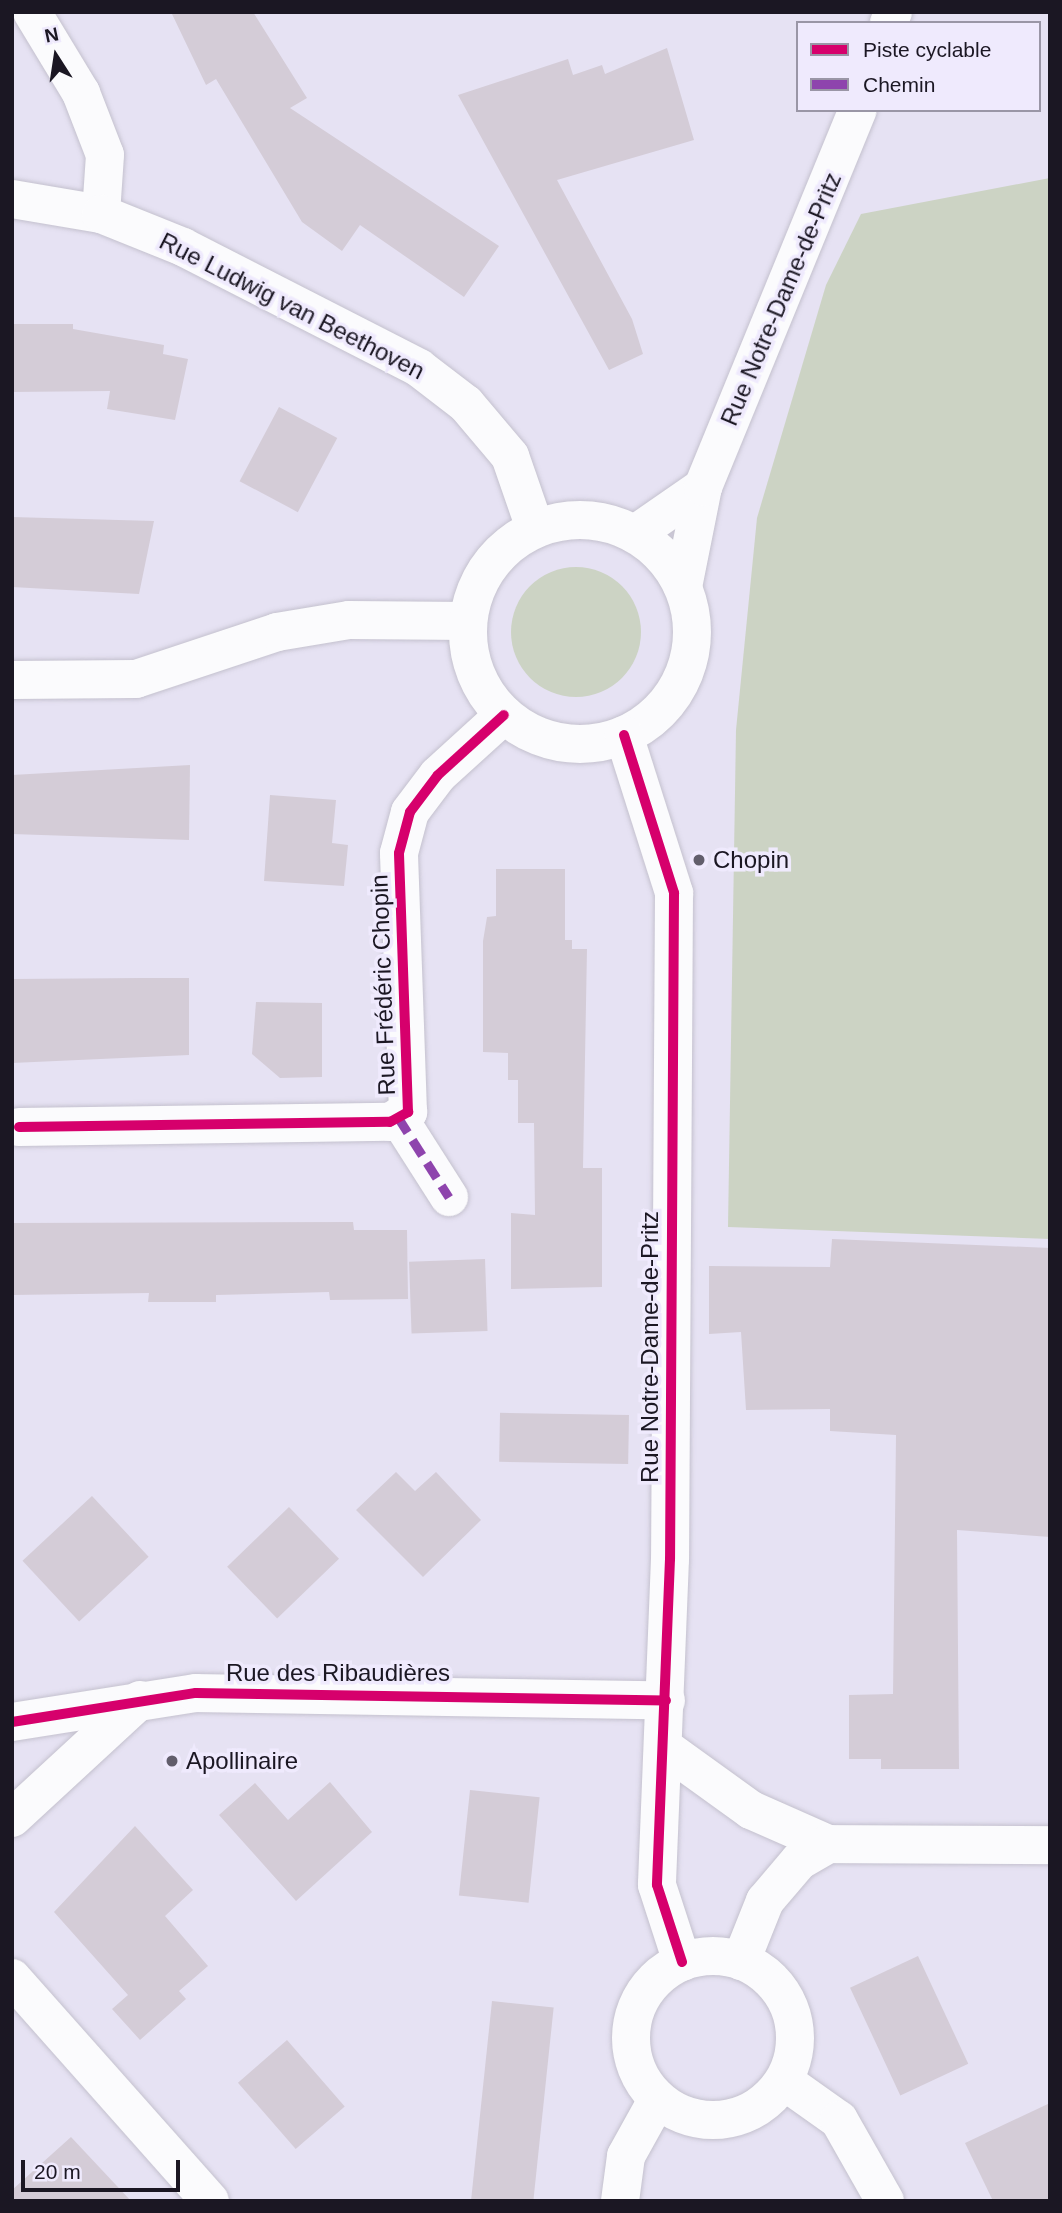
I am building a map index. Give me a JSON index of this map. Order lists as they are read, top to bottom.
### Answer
{
  "streets": {
    "street": [
      "Rue Notre-Dame-de-Pritz",
      "Rue Ludwig van Beethoven",
      "Rue Frédéric Chopin",
      "Rue des Ribaudières"
    ]
  },
  "crossings": [
    ["Rue Notre-Dame-de-Pritz", "Rue Ludwig van Beethoven"],
    ["Rue Notre-Dame-de-Pritz", "Rue Frédéric Chopin"],
    ["Rue Notre-Dame-de-Pritz", "Rue des Ribaudières"],
    ["Rue Ludwig van Beethoven", "Rue Frédéric Chopin"]
  ],
  "places": ["Chopin", "Apollinaire"],
  "legend": ["Piste cyclable", "Chemin"],
  "scale_bar": "20 m",
  "north": "top"
}
